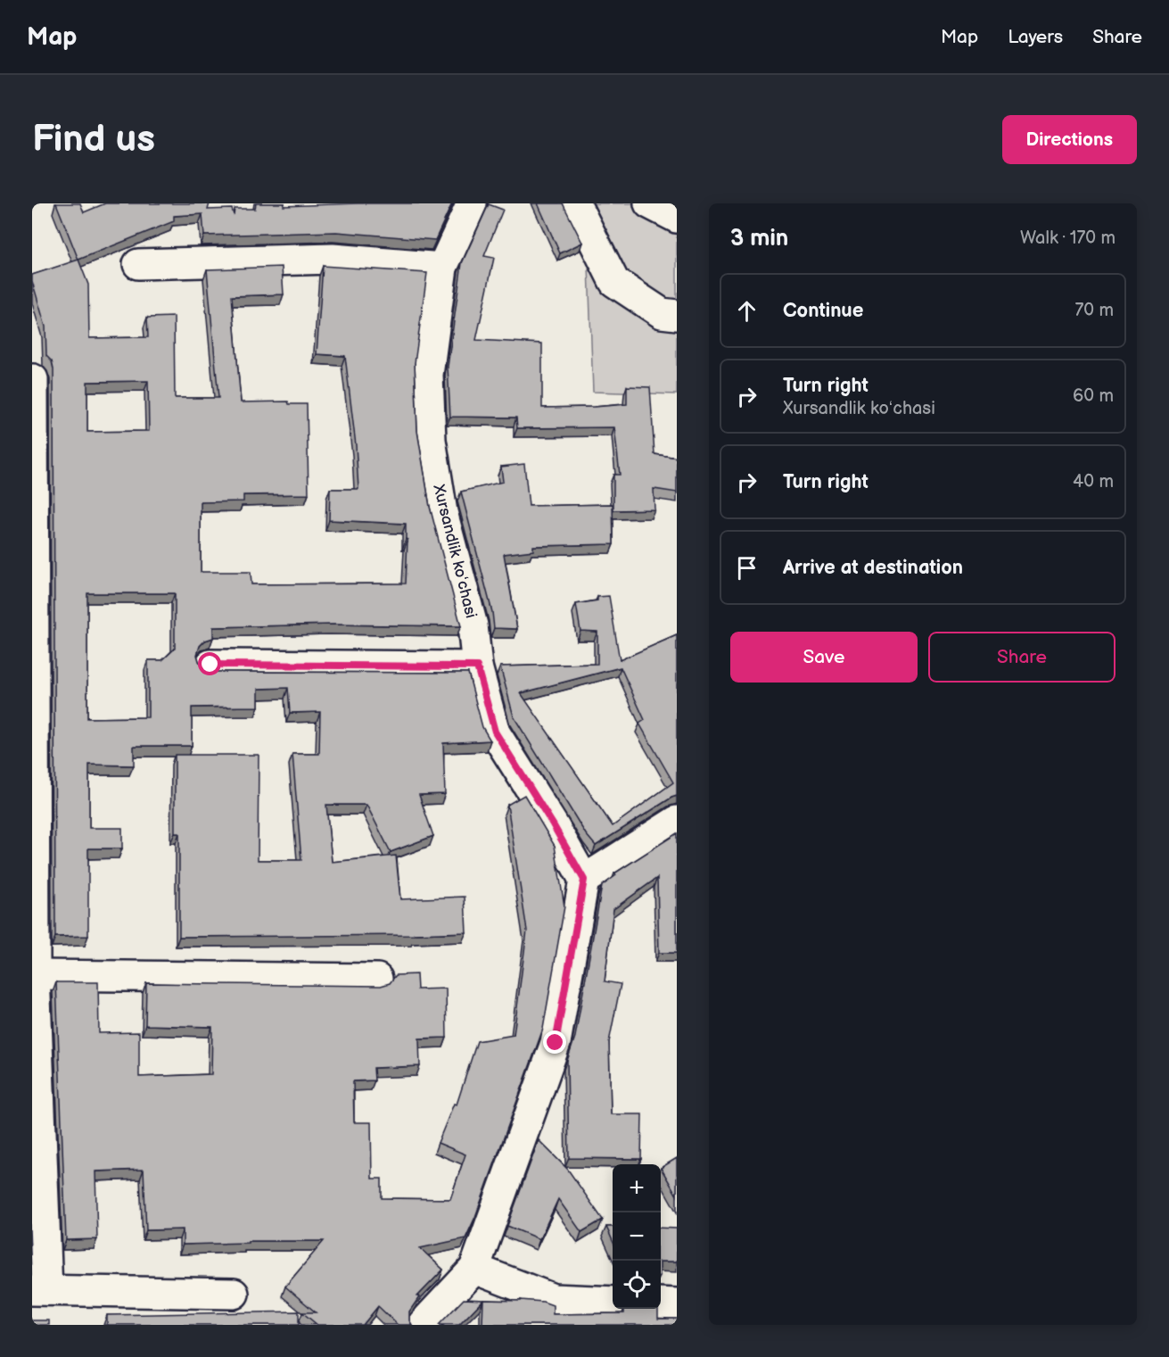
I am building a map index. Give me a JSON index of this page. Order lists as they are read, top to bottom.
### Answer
{
  "streets": {
    "street": ["Xursandlik koʻchasi"]
  },
  "page": {
    "header": "Map",
    "nav": ["Map", "Layers", "Share"],
    "buttons": [
      "Directions",
      ["Save", "Share"]
    ],
    "title": "Find us",
    "heading": ["3 min", "Walk · 170 m"],
    "list": [
      ["Continue", "70 m"],
      ["Turn right", "Xursandlik koʻchasi", "60 m"],
      ["Turn right", "40 m"],
      "Arrive at destination"
    ],
    "map_buttons": ["+", "−"]
  }
}
